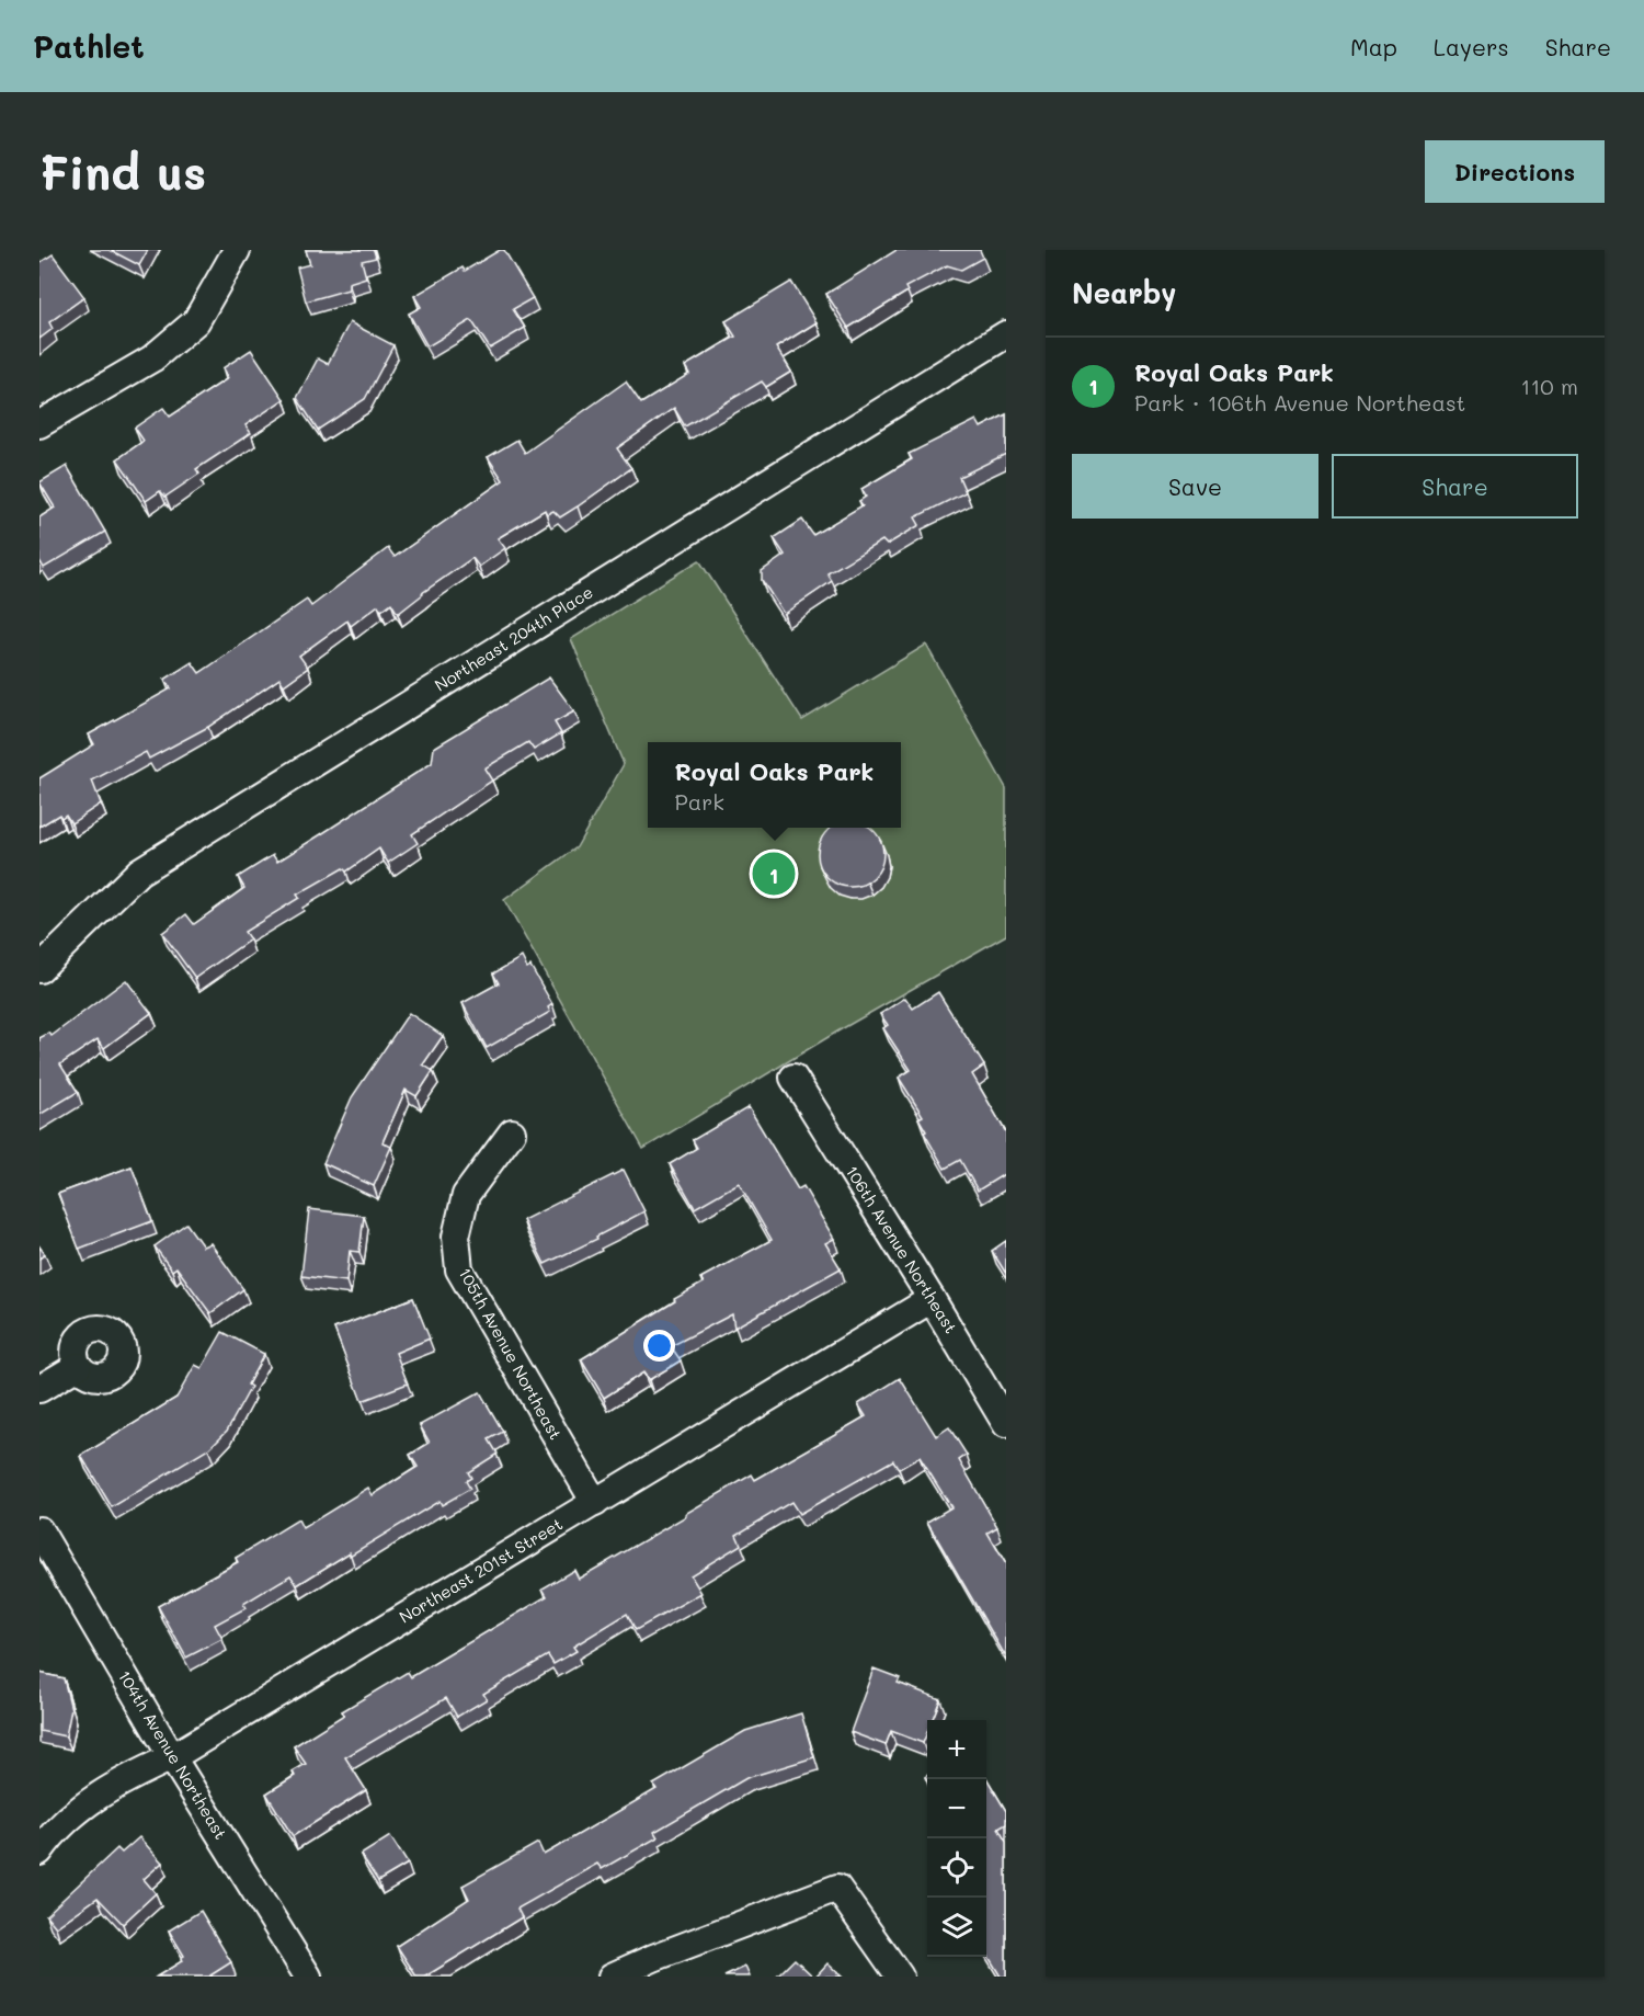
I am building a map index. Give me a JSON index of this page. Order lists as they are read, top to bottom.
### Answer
{
  "streets": {
    "street": [
      "Northeast 204th Place",
      "106th Avenue Northeast",
      "105th Avenue Northeast",
      "Northeast 201st Street",
      "104th Avenue Northeast"
    ]
  },
  "crossings": [
    ["106th Avenue Northeast", "Northeast 201st Street"],
    ["105th Avenue Northeast", "Northeast 201st Street"],
    ["Northeast 201st Street", "104th Avenue Northeast"]
  ],
  "page": {
    "header": "Pathlet",
    "nav": ["Map", "Layers", "Share"],
    "buttons": [
      "Directions",
      ["Save", "Share"]
    ],
    "title": "Find us",
    "heading": "Nearby",
    "list": [
      {
        "mark": "1",
        "name": "Royal Oaks Park",
        "note": "Park · 106th Avenue Northeast",
        "value": "110 m"
      }
    ],
    "popup": ["Royal Oaks Park", "Park"],
    "pins": "1",
    "map_buttons": ["+", "−"]
  }
}
